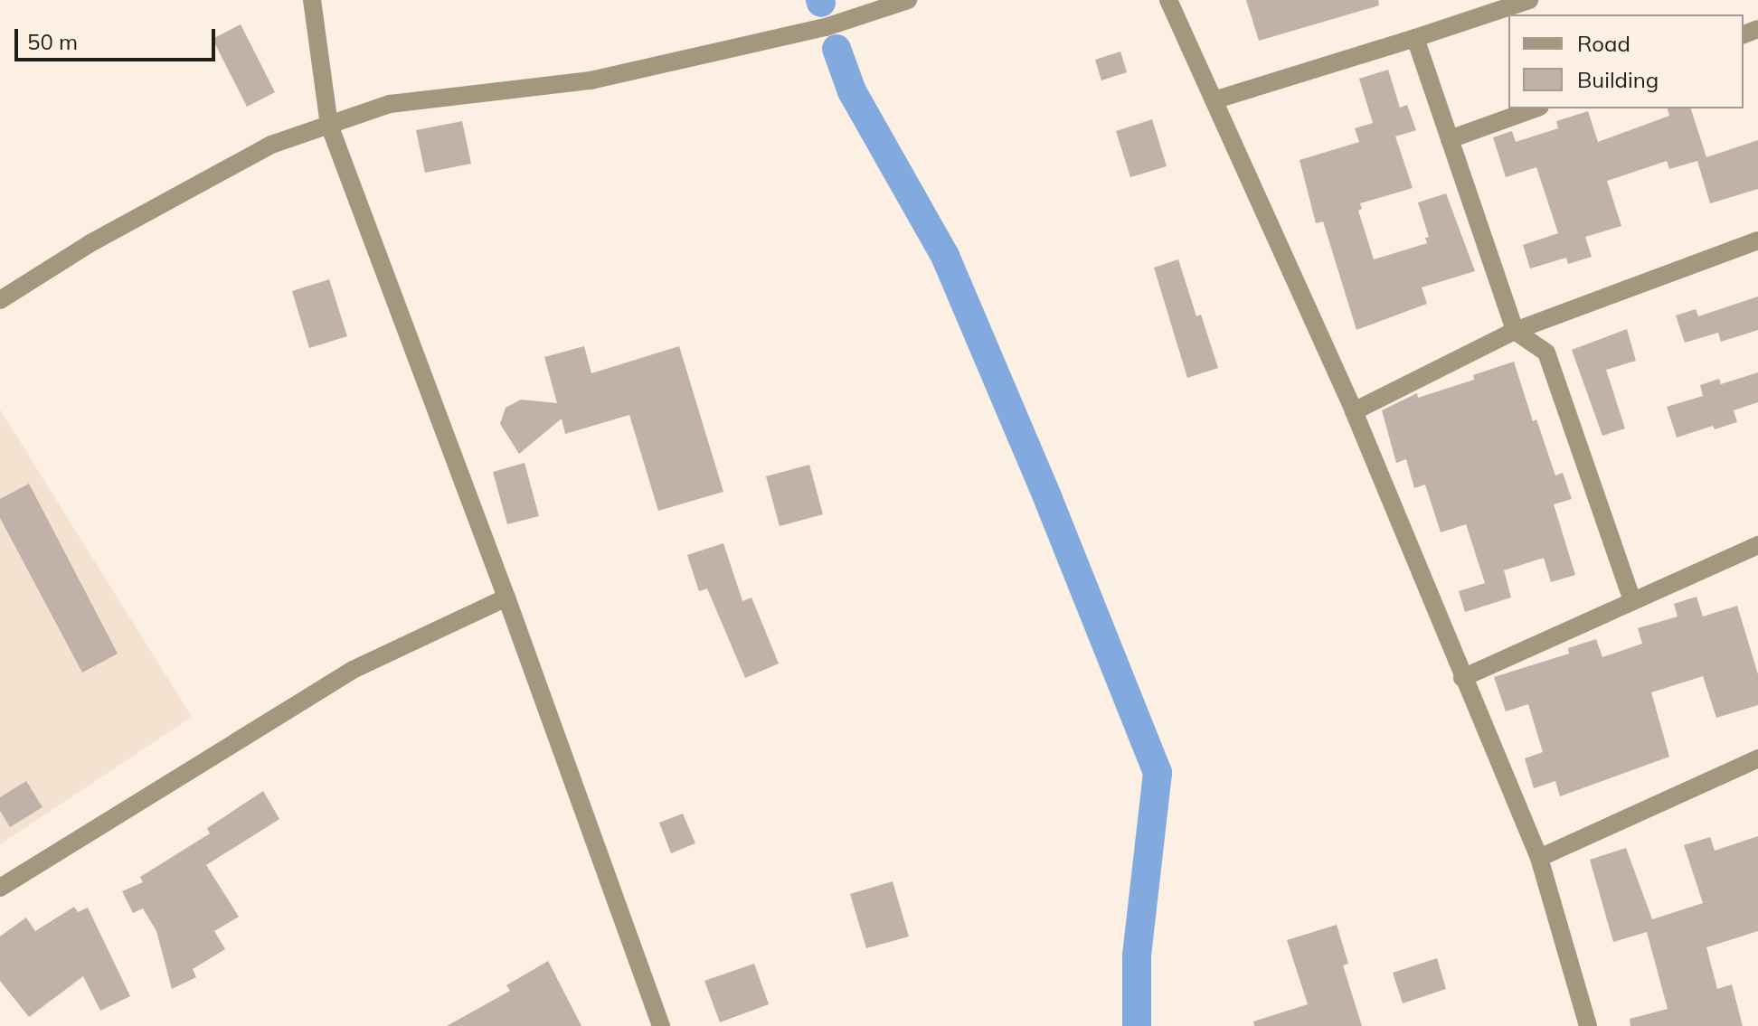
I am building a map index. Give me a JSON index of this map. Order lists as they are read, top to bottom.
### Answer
{
  "legend": ["Road", "Building"],
  "scale_bar": "50 m"
}
